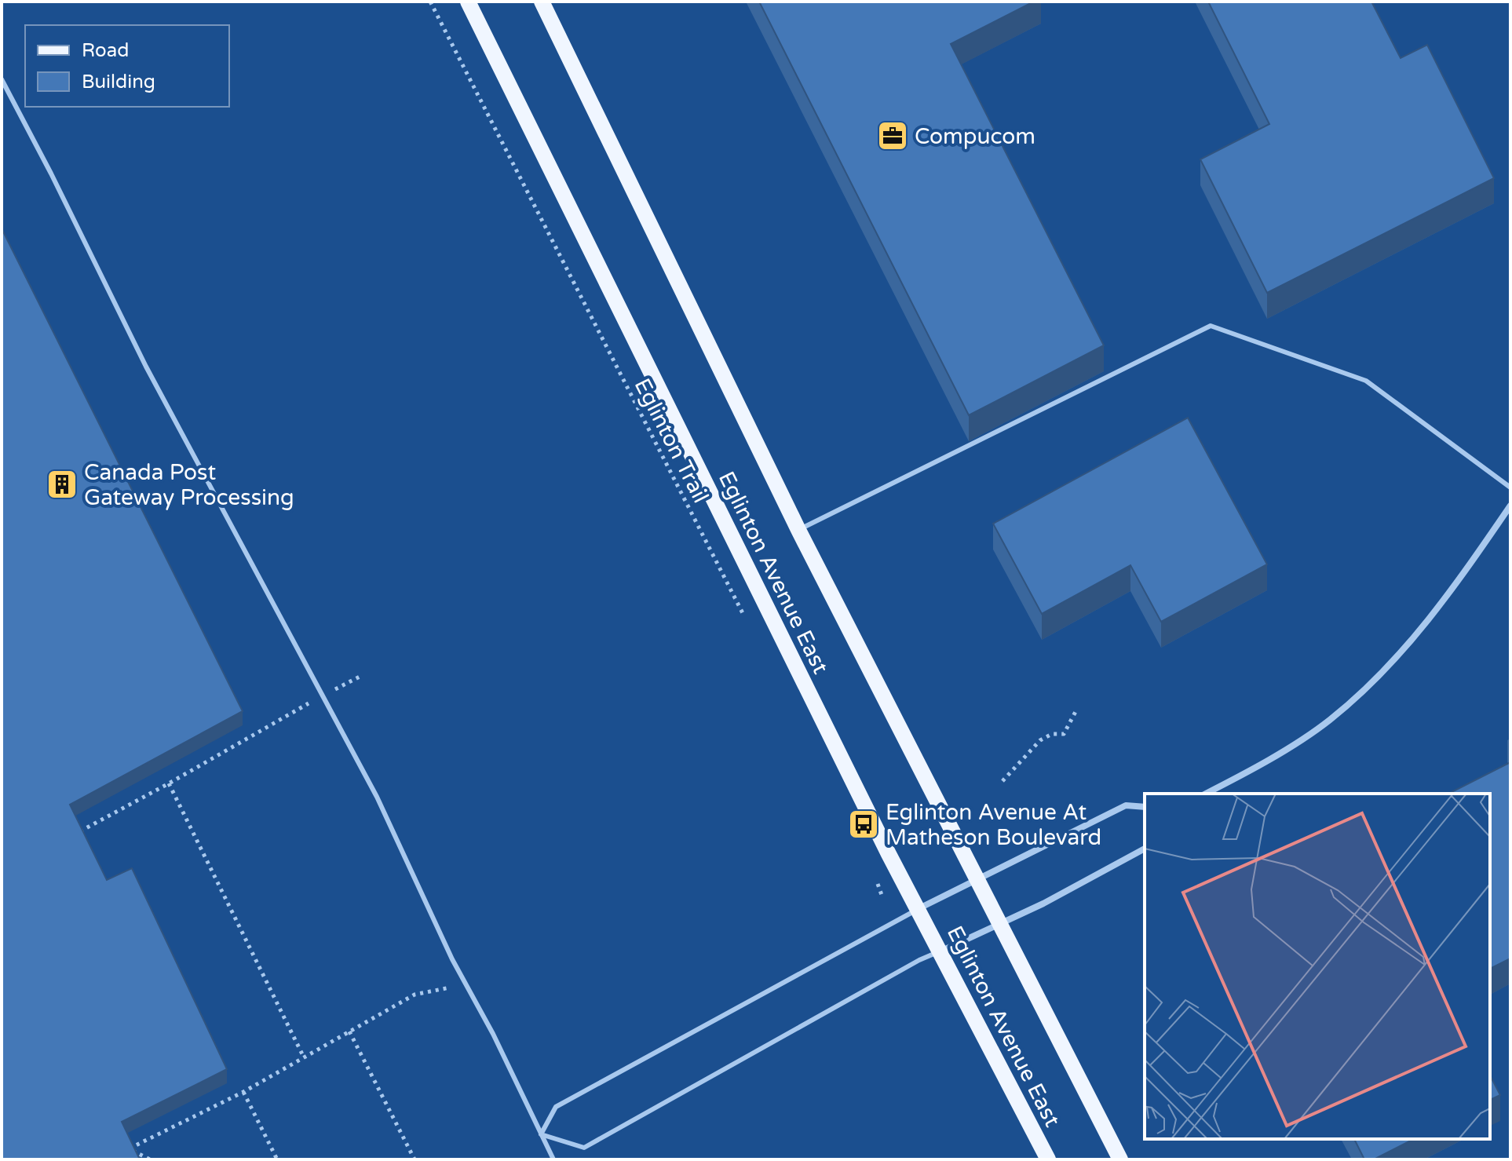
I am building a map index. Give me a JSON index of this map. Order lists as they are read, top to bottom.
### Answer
{
  "streets": {
    "main road": ["Eglinton Avenue East"],
    "path": ["Eglinton Trail"]
  },
  "places": {
    "office": ["Compucom"],
    "building": ["Canada Post Gateway Processing"],
    "bus stop": ["Eglinton Avenue At Matheson Boulevard"]
  },
  "legend": ["Road", "Building"]
}
